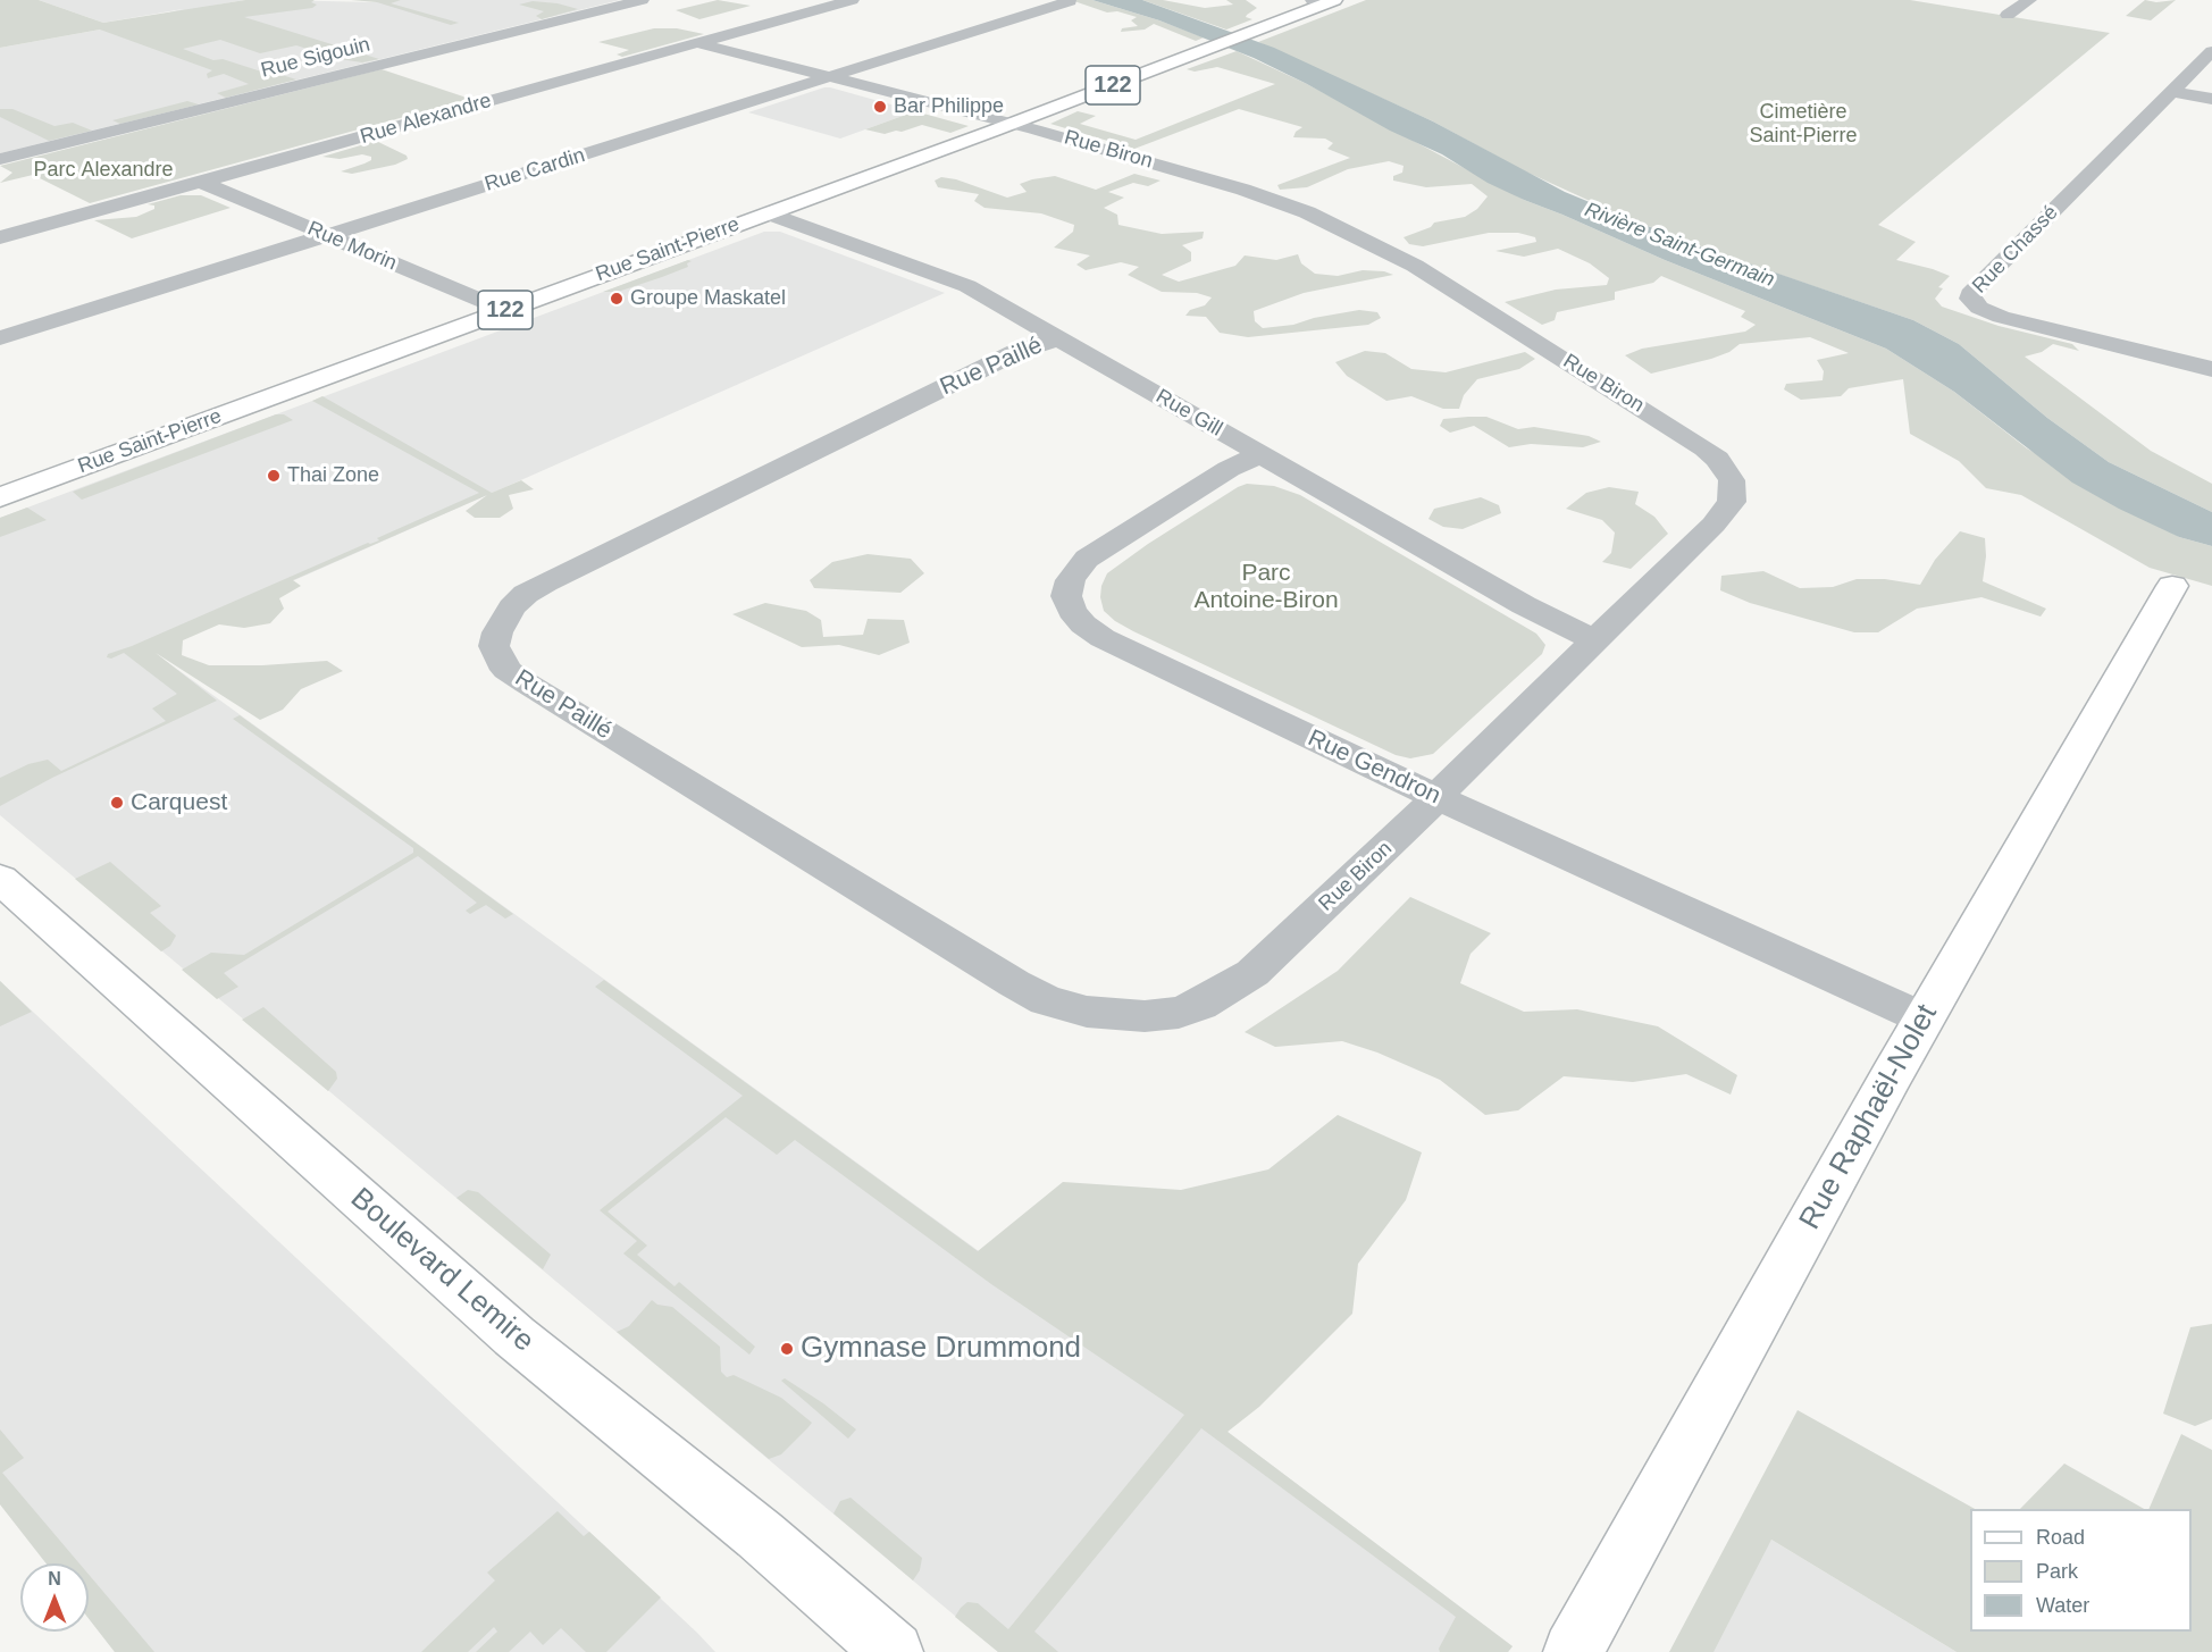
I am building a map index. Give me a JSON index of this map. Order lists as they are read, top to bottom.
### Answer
{
  "streets": {
    "main road": [
      "122",
      "Rue Saint-Pierre",
      "Rue Raphaël-Nolet",
      "Boulevard Lemire"
    ],
    "street": [
      "Rue Sigouin",
      "Rue Alexandre",
      "Rue Biron",
      "Rue Cardin",
      "Rue Morin",
      "Rue Chassé",
      "Rue Paillé",
      "Rue Gill",
      "Rue Gendron"
    ]
  },
  "crossings": [
    ["Rue Alexandre", "Rue Biron"],
    ["Rue Alexandre", "Rue Morin"],
    ["Rue Biron", "Rue Cardin"],
    ["Rue Biron", "Rue Saint-Pierre"],
    ["Rue Biron", "Rue Paillé"],
    ["Rue Biron", "Rue Gill"],
    ["Rue Biron", "Rue Gendron"],
    ["Rue Cardin", "Rue Morin"],
    ["Rue Morin", "Rue Saint-Pierre"],
    ["Rue Saint-Pierre", "Rue Gill"],
    ["Rue Paillé", "Rue Gill"],
    ["Rue Gill", "Rue Gendron"],
    ["Rue Gendron", "Rue Raphaël-Nolet"]
  ],
  "water": ["Rivière Saint-Germain"],
  "parks": ["Cimetière Saint-Pierre", "Parc Alexandre", "Parc Antoine-Biron"],
  "places": [
    "Bar Philippe",
    "Groupe Maskatel",
    "Thai Zone",
    "Carquest",
    "Gymnase Drummond"
  ],
  "legend": ["Road", "Park", "Water"],
  "north": "top"
}
